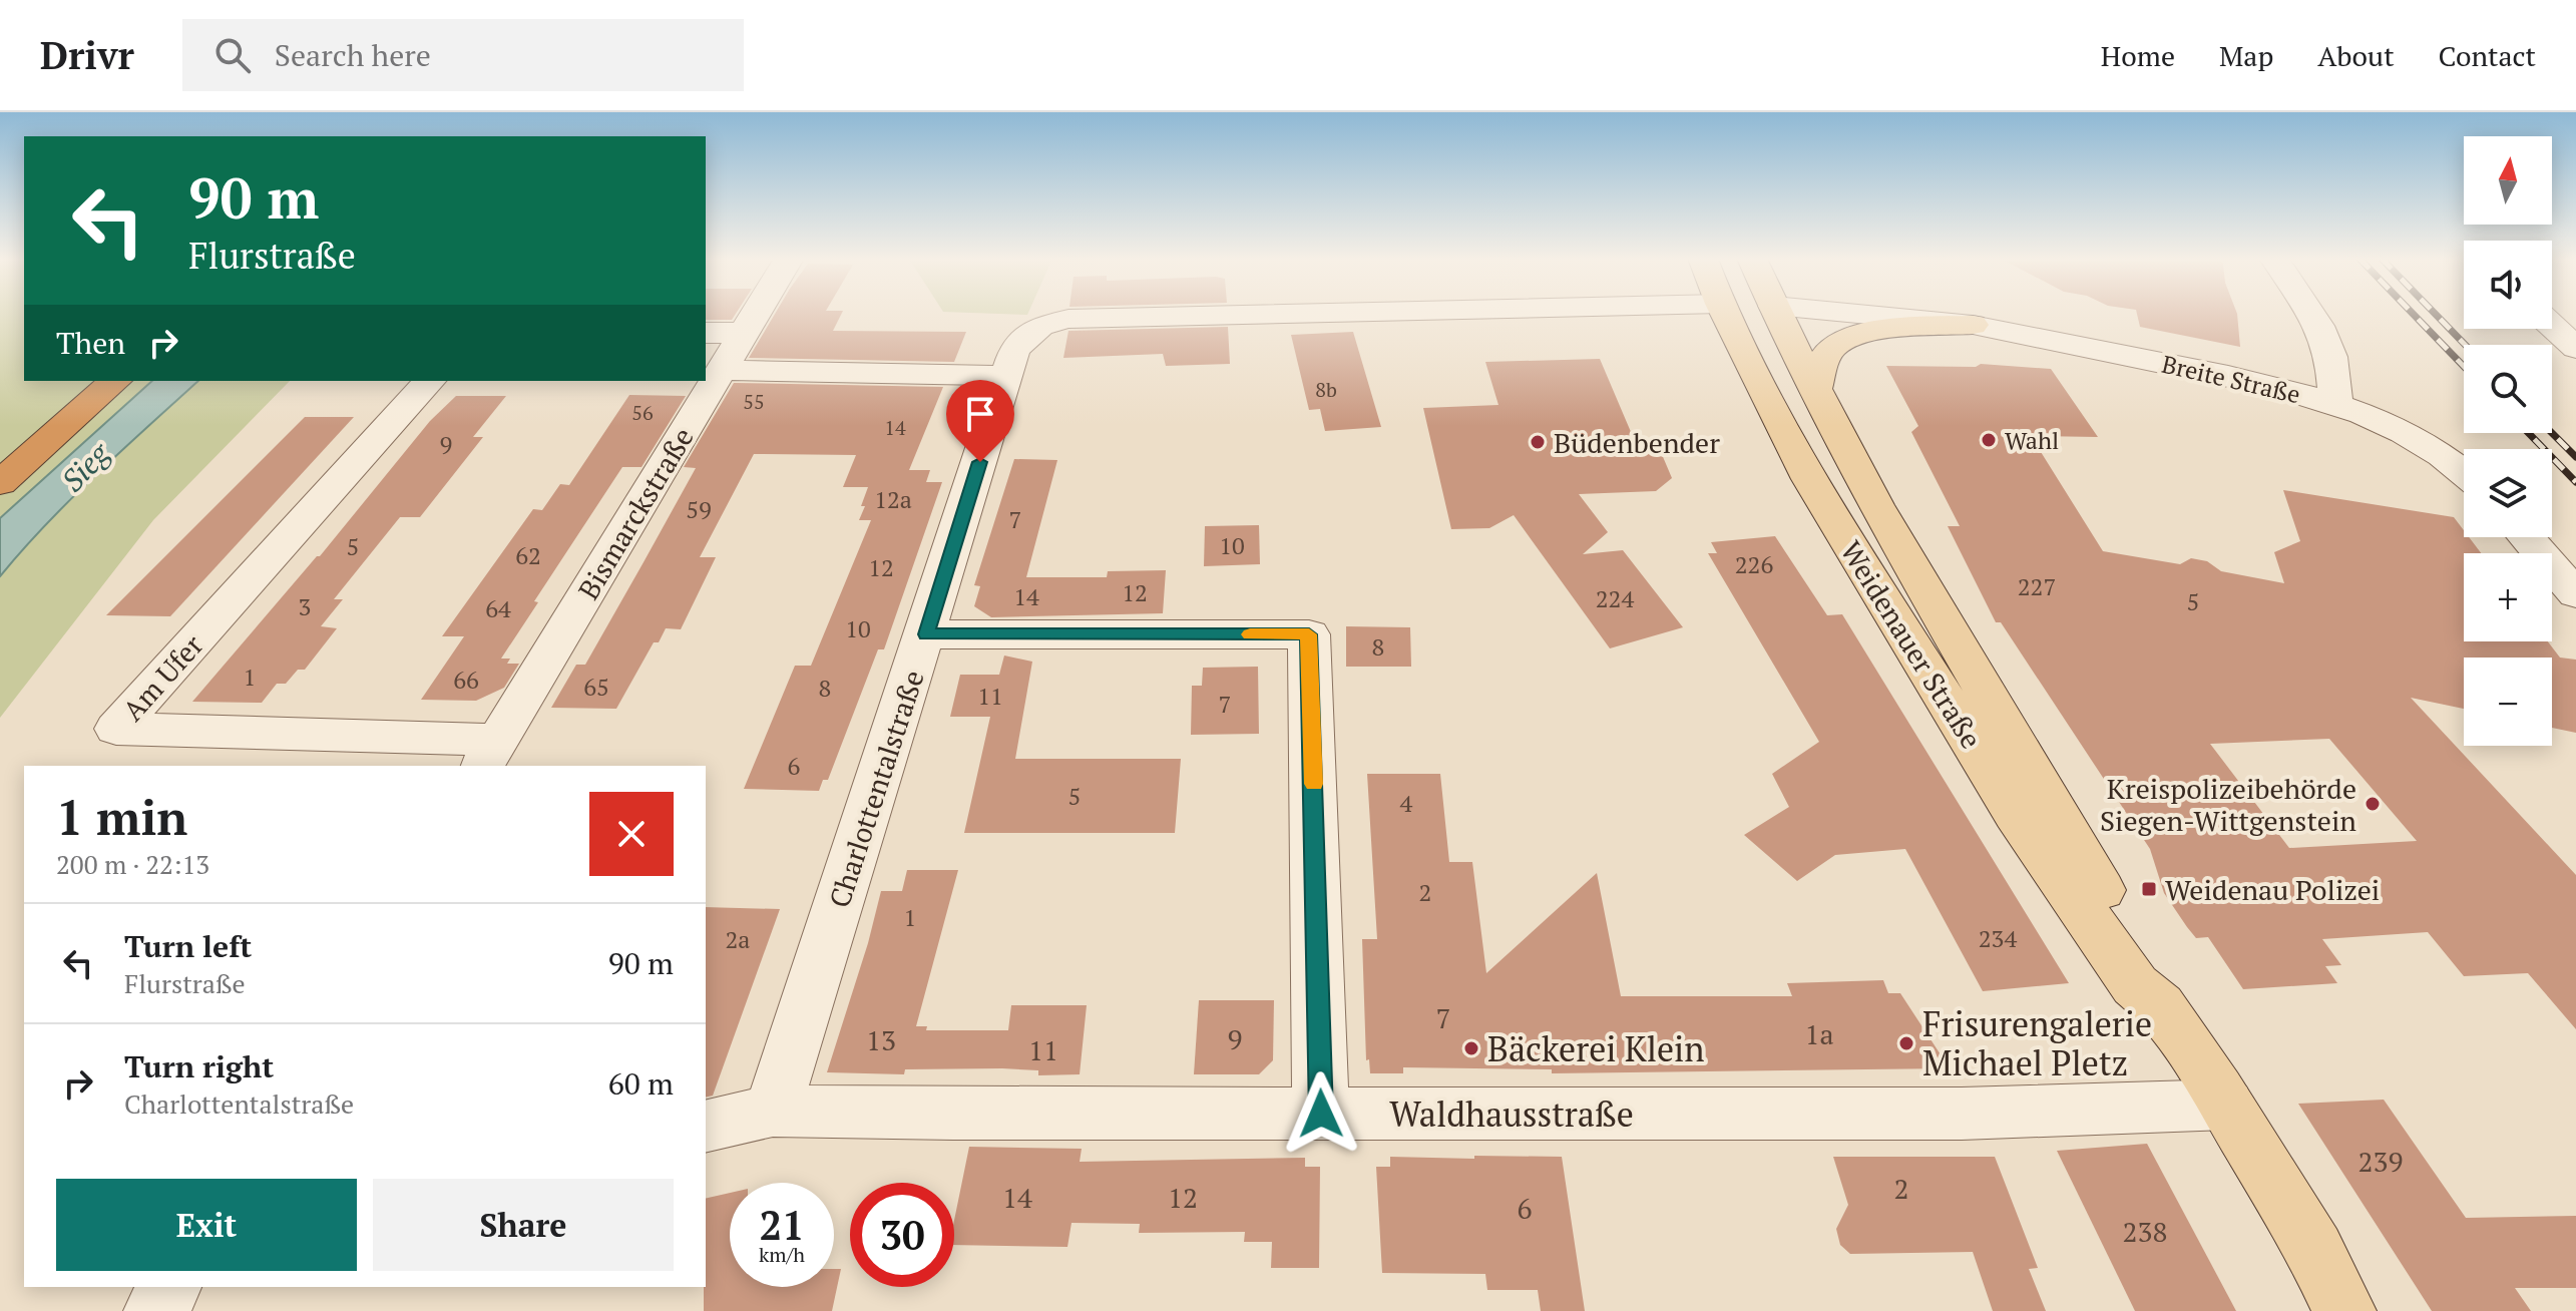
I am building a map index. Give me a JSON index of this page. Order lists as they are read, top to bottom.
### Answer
{
  "streets": {
    "main road": ["Weidenauer Straße"],
    "street": [
      "Breite Straße",
      "Bismarckstraße",
      "Am Ufer",
      "Charlottentalstraße",
      "Waldhausstraße"
    ]
  },
  "crossings": [
    ["Bismarckstraße", "Am Ufer"],
    ["Weidenauer Straße", "Waldhausstraße"],
    ["Charlottentalstraße", "Waldhausstraße"]
  ],
  "water": ["Sieg"],
  "places": {
    "other": [
      "Wahl",
      "Büdenbender",
      "Kreispolizeibehörde Siegen-Wittgenstein",
      "Frisurengalerie Michael Pletz",
      "Bäckerei Klein"
    ],
    "transit": ["Weidenau Polizei"]
  },
  "house_numbers": [
    "8b",
    "55",
    "56",
    "14",
    "9",
    "12a",
    "59",
    "7",
    "10",
    "5",
    "62",
    "226",
    "12",
    "227",
    "12",
    "14",
    "224",
    "5",
    "3",
    "64",
    "10",
    "8",
    "1",
    "66",
    "65",
    "8",
    "11",
    "7",
    "6",
    "5",
    "4",
    "2",
    "1",
    "234",
    "2a",
    "7",
    "1a",
    "9",
    "13",
    "11",
    "239",
    "2",
    "14",
    "12",
    "6",
    "238"
  ],
  "north": "top",
  "page": {
    "header": "Drivr",
    "search": "Search here",
    "nav": [
      "Home",
      "Map",
      "About",
      "Contact"
    ],
    "map_buttons": ["+", "−"],
    "turn": ["90 m", "Flurstraße"],
    "then": "Then",
    "heading": ["1 min", "200 m · 22:13"],
    "list": [
      {
        "name": "Turn left",
        "note": "Flurstraße",
        "value": "90 m"
      },
      {
        "name": "Turn right",
        "note": "Charlottentalstraße",
        "value": "60 m"
      }
    ],
    "buttons": ["Exit", "Share"],
    "speed": "21 km/h",
    "limit": "30"
  }
}
